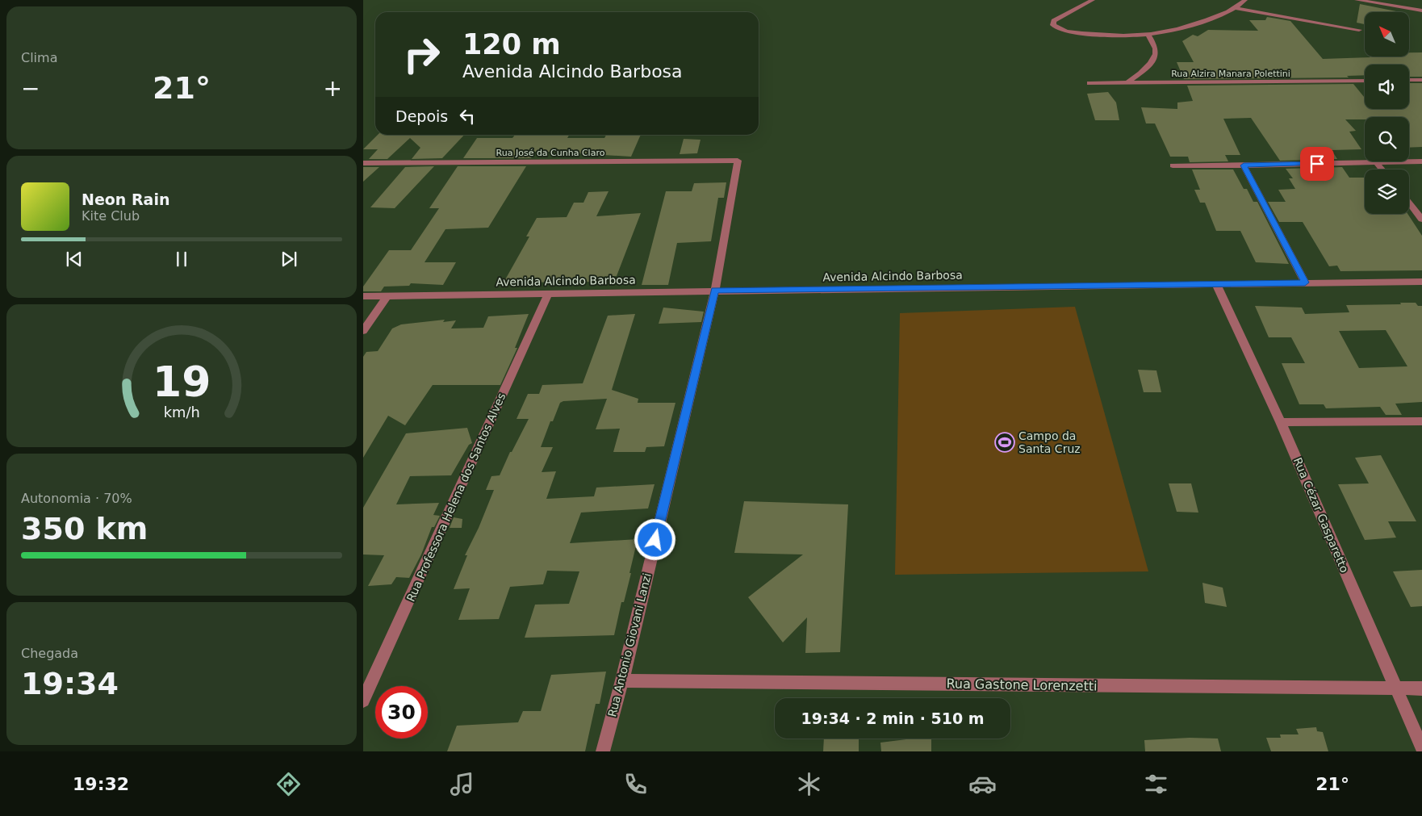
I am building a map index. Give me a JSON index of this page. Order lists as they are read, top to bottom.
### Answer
{
  "streets": {
    "street": [
      "Rua Alzira Manara Polettini",
      "Rua José da Cunha Claro",
      "Avenida Alcindo Barbosa",
      "Rua Professora Helena dos Santos Alves",
      "Rua Cézar Gasparetto",
      "Rua Antonio Giovani Lanzi",
      "Rua Gastone Lorenzetti"
    ]
  },
  "crossings": [
    ["Rua José da Cunha Claro", "Rua Antonio Giovani Lanzi"],
    ["Avenida Alcindo Barbosa", "Rua Professora Helena dos Santos Alves"],
    ["Avenida Alcindo Barbosa", "Rua Cézar Gasparetto"],
    ["Avenida Alcindo Barbosa", "Rua Antonio Giovani Lanzi"],
    ["Rua Cézar Gasparetto", "Rua Gastone Lorenzetti"],
    ["Rua Antonio Giovani Lanzi", "Rua Gastone Lorenzetti"]
  ],
  "places": {
    "sports": ["Campo da Santa Cruz"]
  },
  "north": "top left",
  "page": {
    "tile": [
      "Clima",
      ["Autonomia · 70%", "350 km"],
      ["Chegada", "19:34"]
    ],
    "turn": ["120 m", "Avenida Alcindo Barbosa"],
    "heat": ["−", "21°", "+"],
    "then": "Depois",
    "song": ["Neon Rain", "Kite Club"],
    "limit": "30",
    "trip": "19:34 · 2 min · 510 m",
    "tabs": ["19:32", "21°"],
    "gauge": ["19", "km/h"]
  }
}
